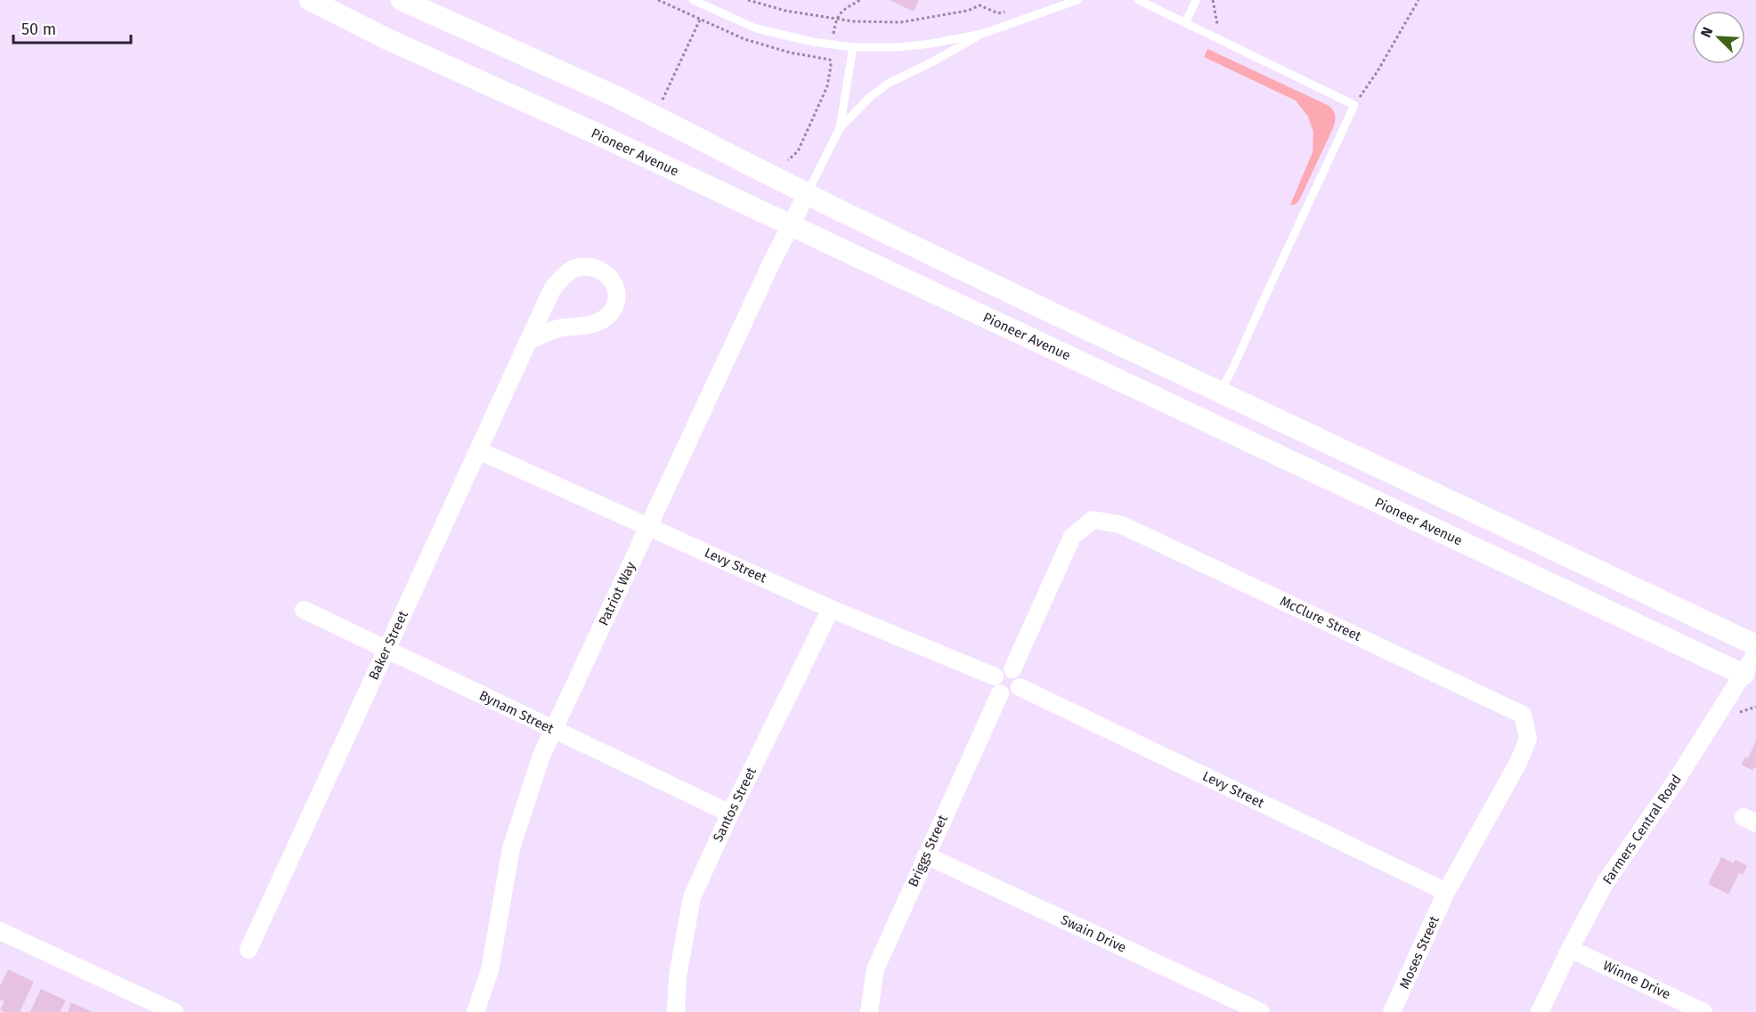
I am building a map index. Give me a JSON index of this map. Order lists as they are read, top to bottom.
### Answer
{
  "streets": {
    "street": [
      "Pioneer Avenue",
      "Levy Street",
      "Patriot Way",
      "McClure Street",
      "Baker Street",
      "Bynam Street",
      "Santos Street",
      "Farmers Central Road",
      "Briggs Street",
      "Swain Drive",
      "Moses Street",
      "Winne Drive"
    ]
  },
  "crossings": [
    ["Pioneer Avenue", "Patriot Way"],
    ["Pioneer Avenue", "Farmers Central Road"],
    ["Levy Street", "Patriot Way"],
    ["Levy Street", "McClure Street"],
    ["Levy Street", "Baker Street"],
    ["Levy Street", "Santos Street"],
    ["Levy Street", "Briggs Street"],
    ["Levy Street", "Moses Street"],
    ["Patriot Way", "Bynam Street"],
    ["McClure Street", "Briggs Street"],
    ["McClure Street", "Moses Street"],
    ["Baker Street", "Bynam Street"],
    ["Bynam Street", "Santos Street"],
    ["Farmers Central Road", "Winne Drive"],
    ["Briggs Street", "Swain Drive"]
  ],
  "scale_bar": "50 m",
  "north": "top left"
}
